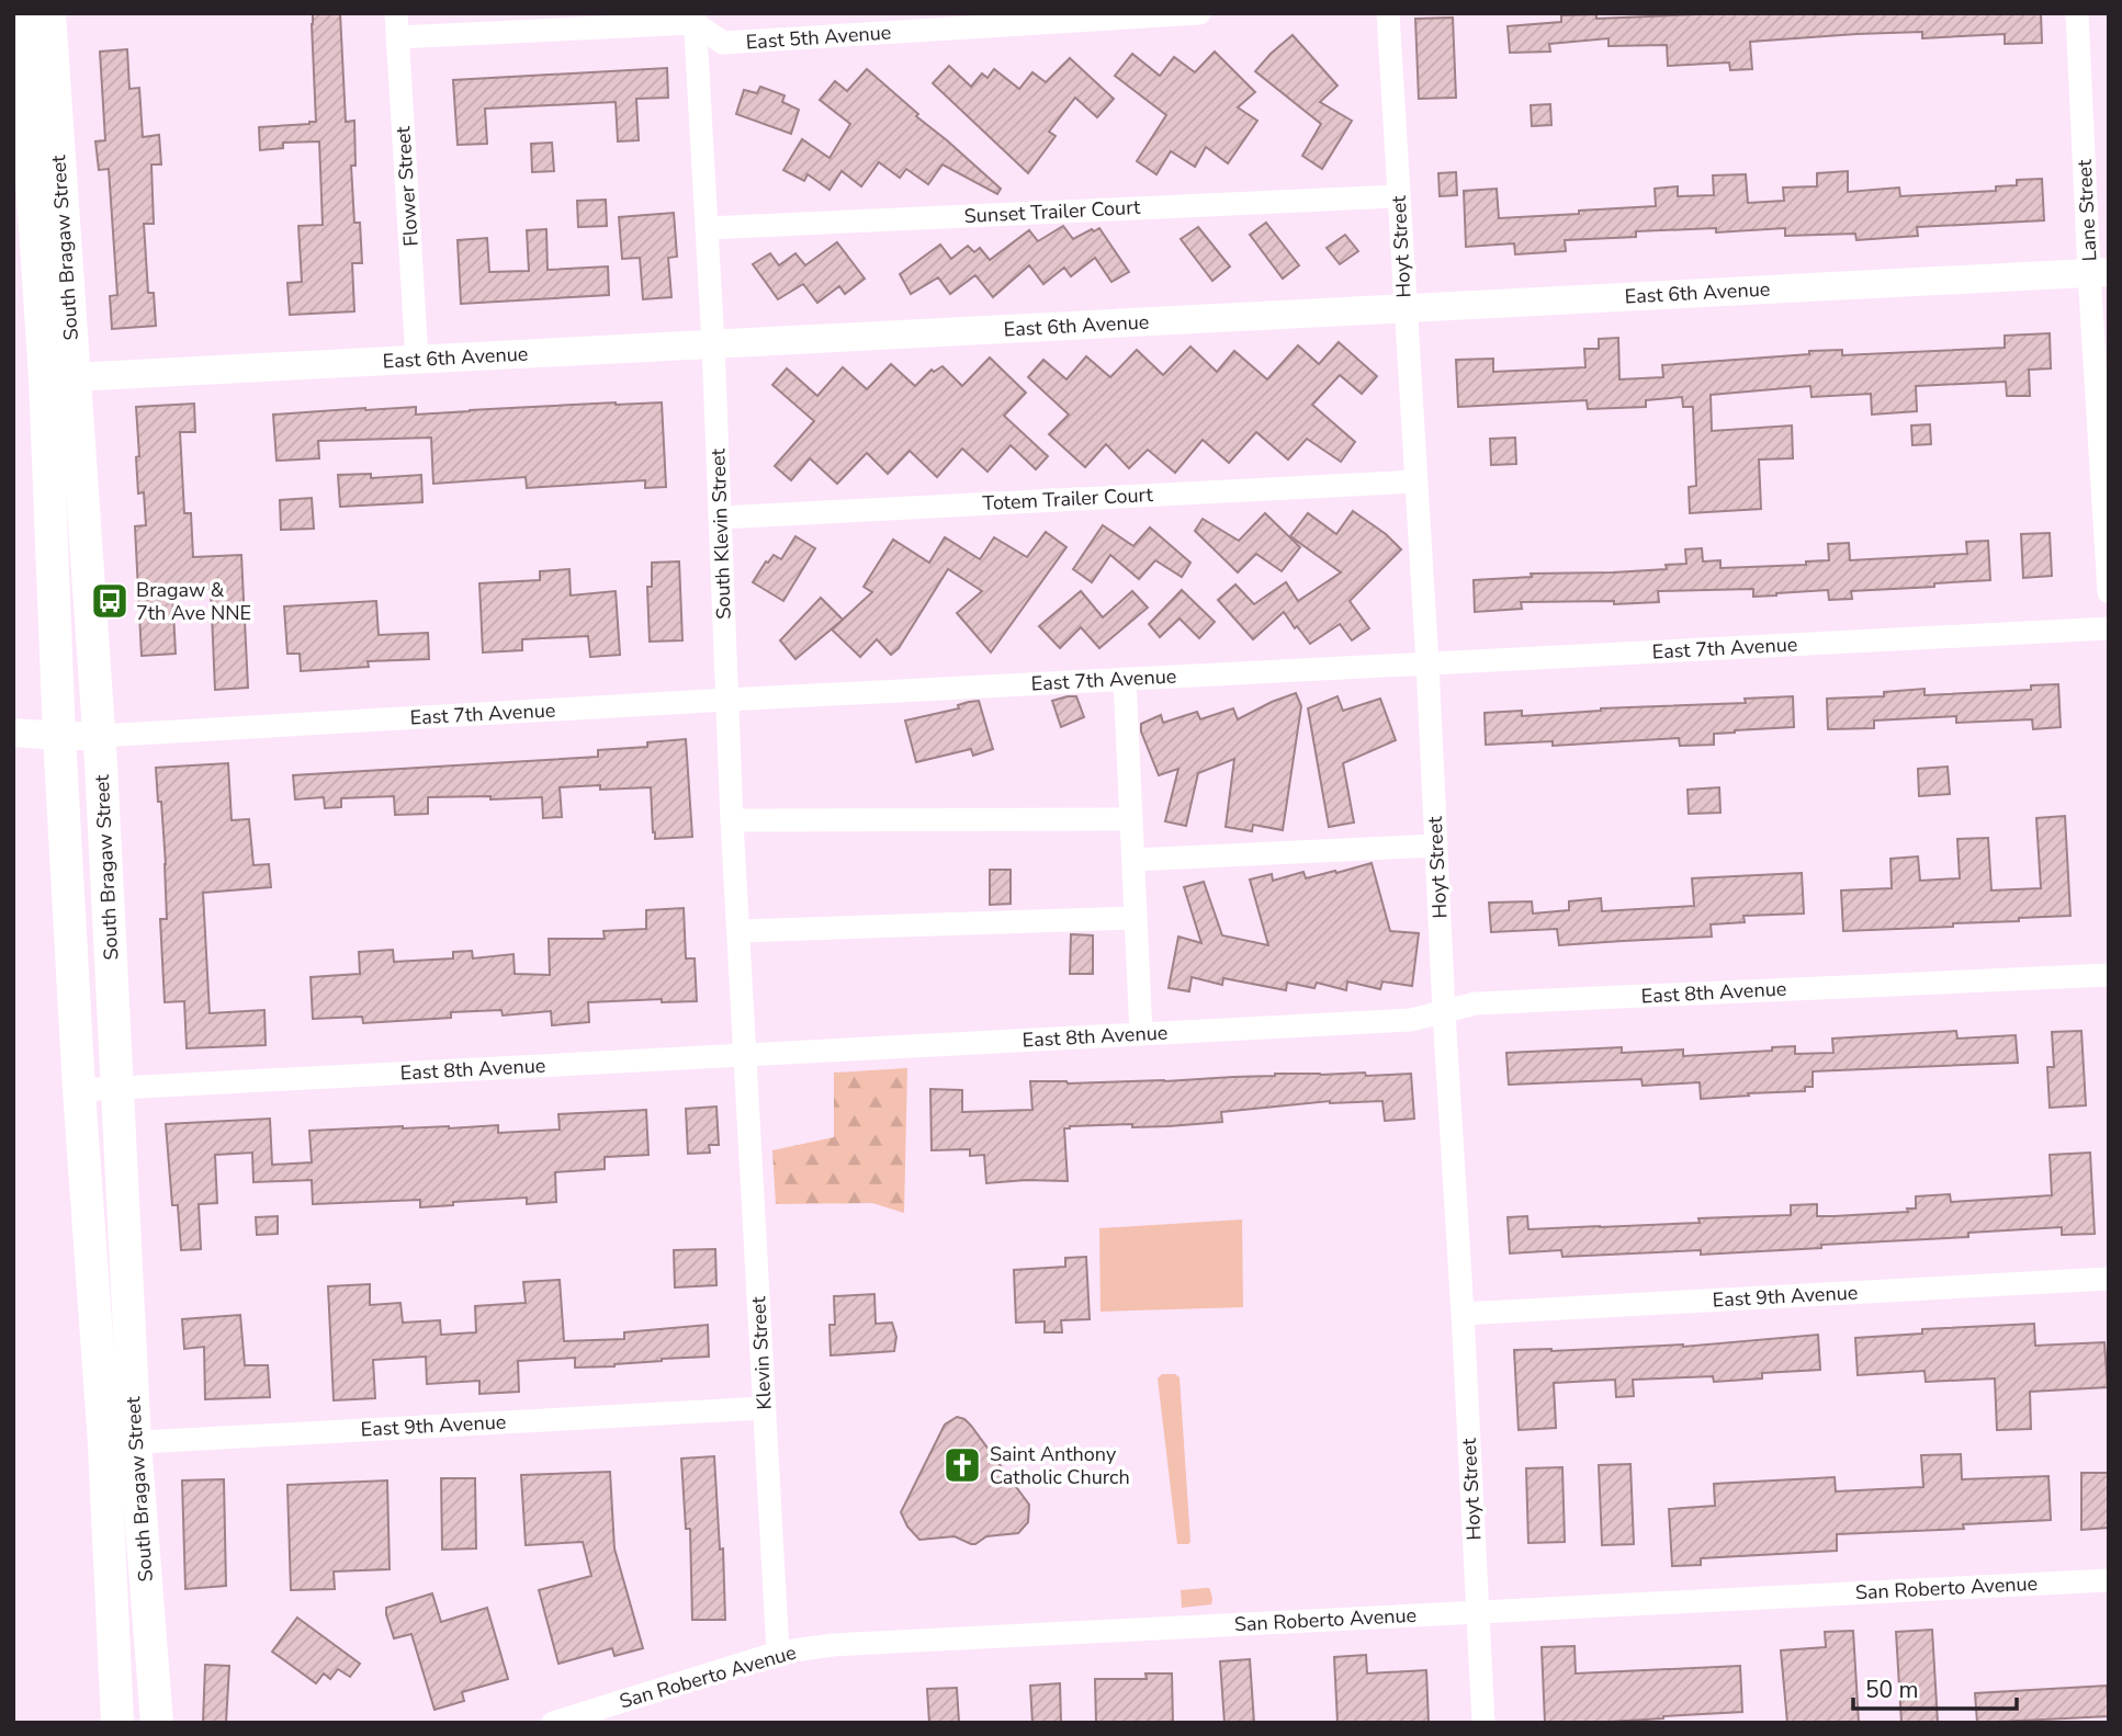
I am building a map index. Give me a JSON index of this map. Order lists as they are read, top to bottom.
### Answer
{
  "streets": {
    "main road": ["South Bragaw Street"],
    "street": [
      "East 5th Avenue",
      "Flower Street",
      "Lane Street",
      "Sunset Trailer Court",
      "Hoyt Street",
      "East 6th Avenue",
      "Totem Trailer Court",
      "South Klevin Street",
      "East 7th Avenue",
      "East 8th Avenue",
      "East 9th Avenue",
      "Klevin Street",
      "San Roberto Avenue"
    ]
  },
  "crossings": [
    ["East 5th Avenue", "South Klevin Street"],
    ["Flower Street", "East 6th Avenue"],
    ["Lane Street", "East 6th Avenue"],
    ["Sunset Trailer Court", "Hoyt Street"],
    ["Sunset Trailer Court", "South Klevin Street"],
    ["Hoyt Street", "East 6th Avenue"],
    ["Hoyt Street", "Totem Trailer Court"],
    ["Hoyt Street", "East 7th Avenue"],
    ["Hoyt Street", "East 8th Avenue"],
    ["Hoyt Street", "East 9th Avenue"],
    ["Hoyt Street", "San Roberto Avenue"],
    ["South Bragaw Street", "East 6th Avenue"],
    ["South Bragaw Street", "East 7th Avenue"],
    ["South Bragaw Street", "East 8th Avenue"],
    ["South Bragaw Street", "East 9th Avenue"],
    ["East 6th Avenue", "South Klevin Street"],
    ["Totem Trailer Court", "South Klevin Street"],
    ["South Klevin Street", "East 7th Avenue"],
    ["South Klevin Street", "East 8th Avenue"],
    ["South Klevin Street", "Klevin Street"],
    ["East 8th Avenue", "Klevin Street"],
    ["East 9th Avenue", "Klevin Street"],
    ["Klevin Street", "San Roberto Avenue"]
  ],
  "places": {
    "bus stop": ["Bragaw & 7th Ave NNE"],
    "church": ["Saint Anthony Catholic Church"]
  },
  "scale_bar": "50 m"
}
